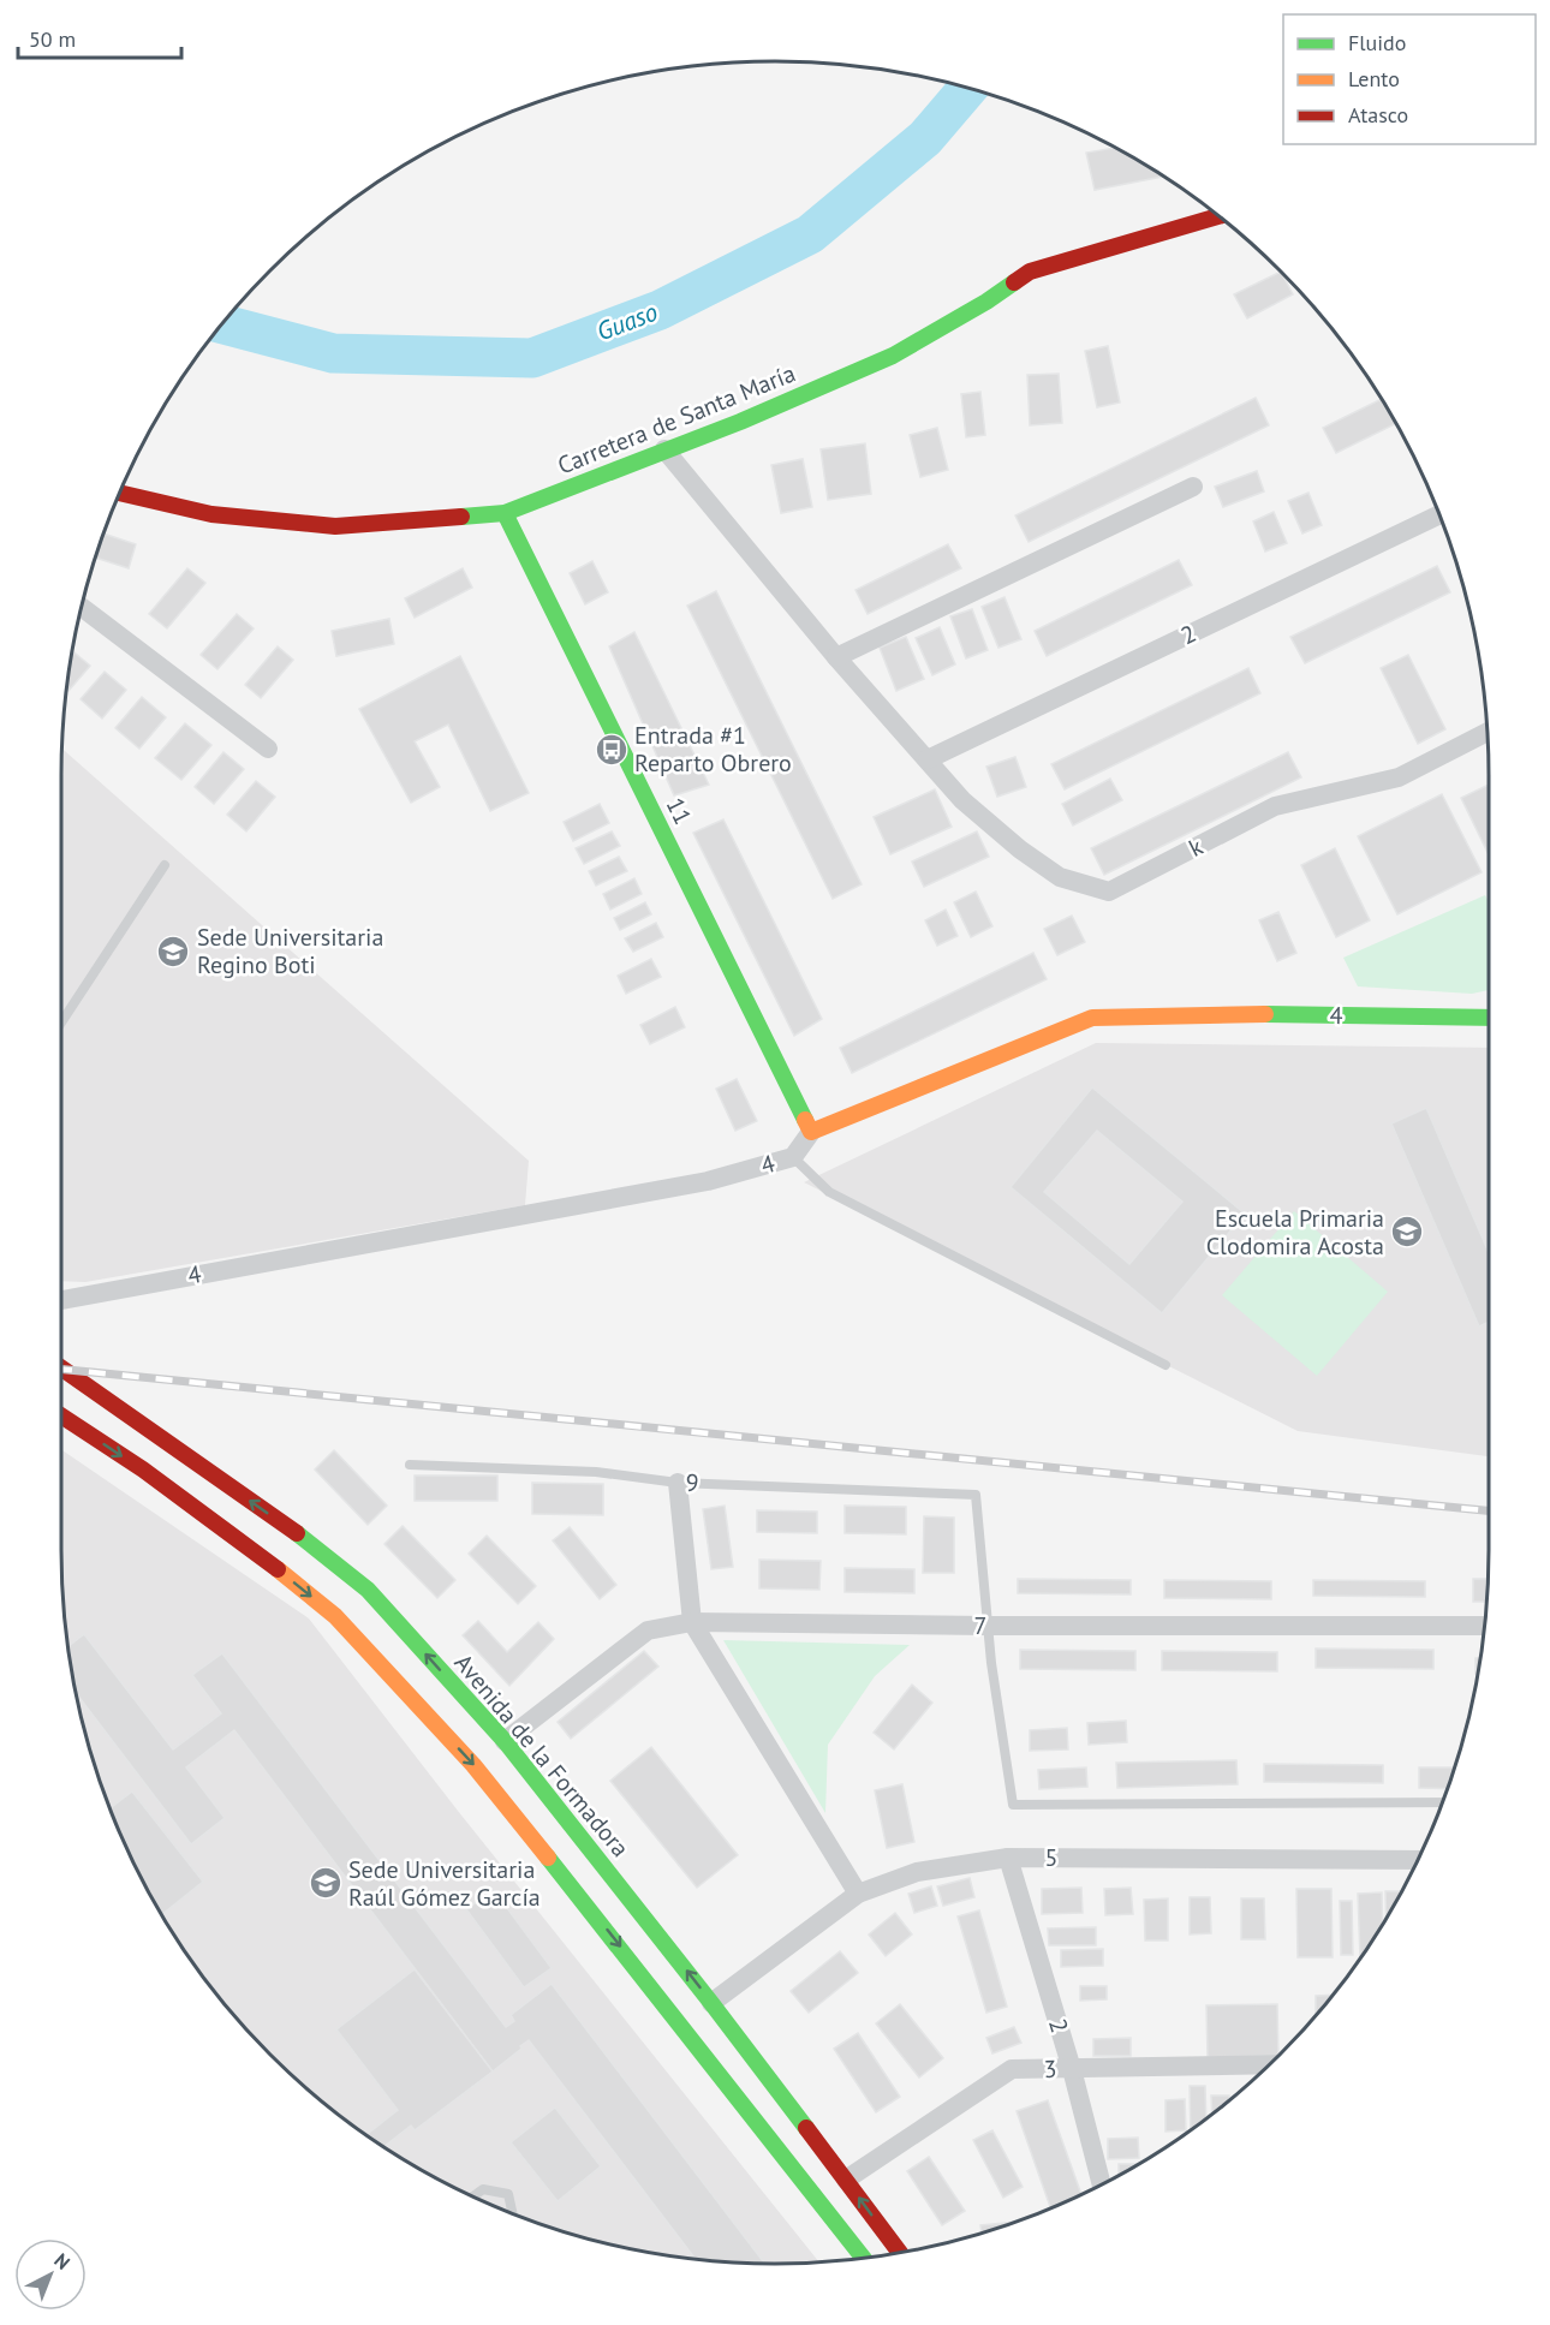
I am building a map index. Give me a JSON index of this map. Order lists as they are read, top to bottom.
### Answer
{
  "streets": {
    "street": [
      "Carretera de Santa María",
      "2",
      "11",
      "k",
      "4",
      "7",
      "Avenida de la Formadora",
      "5",
      "3"
    ],
    "lane": ["9"]
  },
  "crossings": [
    ["Carretera de Santa María", "11"],
    ["Carretera de Santa María", "k"],
    ["2", "k"],
    ["2", "5"],
    ["2", "3"],
    ["11", "4"],
    ["9", "7"],
    ["7", "Avenida de la Formadora"],
    ["Avenida de la Formadora", "5"],
    ["Avenida de la Formadora", "3"]
  ],
  "water": ["Guaso"],
  "places": {
    "bus stop": ["Entrada #1 Reparto Obrero"],
    "school or university": ["Sede Universitaria Regino Boti", "Escuela Primaria Clodomira Acosta", "Sede Universitaria Raúl Gómez García"]
  },
  "legend": ["Fluido", "Lento", "Atasco"],
  "scale_bar": "50 m",
  "north": "top right"
}
